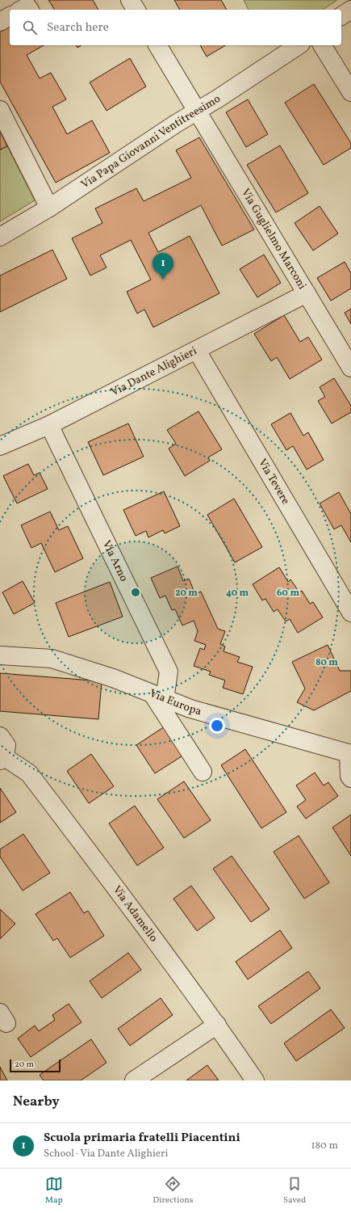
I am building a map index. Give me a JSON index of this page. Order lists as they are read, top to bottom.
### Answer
{
  "streets": {
    "street": [
      "Via Papa Giovanni Ventitreesimo",
      "Via Guglielmo Marconi",
      "Via Dante Alighieri",
      "Via Tevere",
      "Via Arno",
      "Via Europa",
      "Via Adamello"
    ]
  },
  "crossings": [
    ["Via Papa Giovanni Ventitreesimo", "Via Guglielmo Marconi"],
    ["Via Guglielmo Marconi", "Via Dante Alighieri"],
    ["Via Dante Alighieri", "Via Tevere"],
    ["Via Dante Alighieri", "Via Arno"],
    ["Via Arno", "Via Europa"]
  ],
  "scale_bar": "20 m",
  "page": {
    "search": "Search here",
    "pins": "1",
    "scale": "20 m",
    "heading": "Nearby",
    "list": [
      {
        "mark": "1",
        "name": "Scuola primaria fratelli Piacentini",
        "note": "School · Via Dante Alighieri",
        "value": "180 m"
      }
    ],
    "nav": ["Map", "Directions", "Saved"]
  },
  "rings": [
    "20 m",
    "40 m",
    "60 m",
    "80 m"
  ]
}
